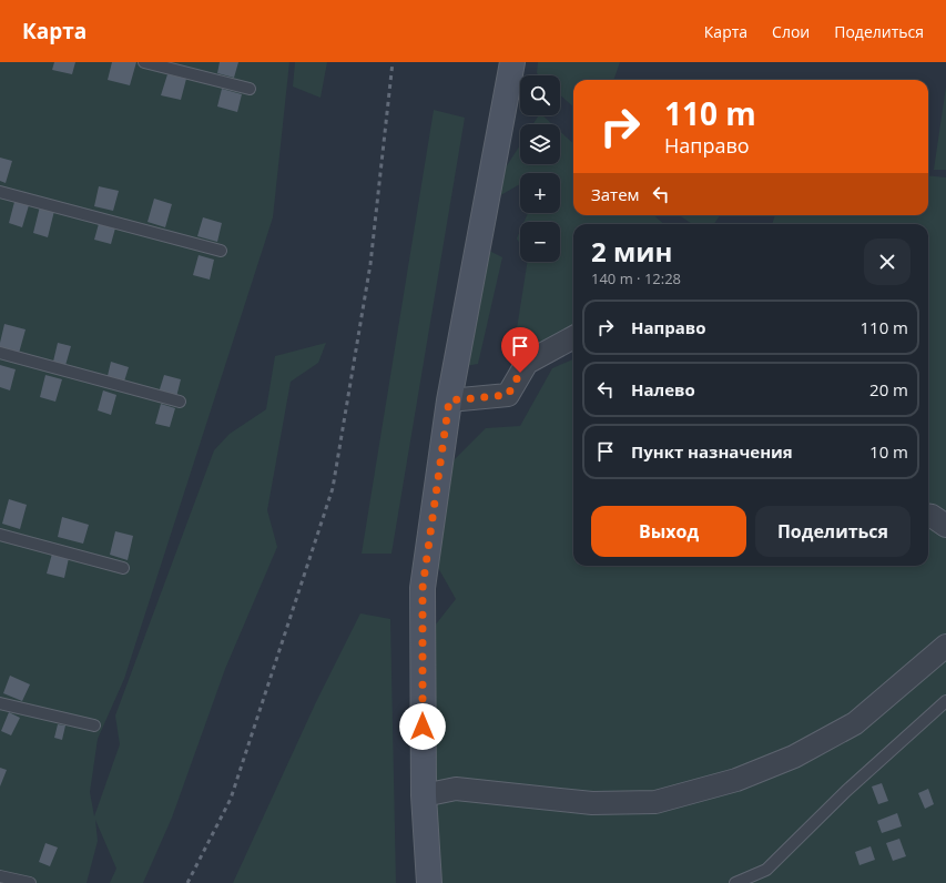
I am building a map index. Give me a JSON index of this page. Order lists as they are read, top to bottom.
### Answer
{
  "page": {
    "header": "Карта",
    "nav": ["Карта", "Слои", "Поделиться"],
    "map_buttons": ["+", "−"],
    "turn": ["110 m", "Направо"],
    "then": "Затем",
    "heading": ["2 мин", "140 m · 12:28"],
    "list": [
      {
        "name": "Направо",
        "value": "110 m"
      },
      {
        "name": "Налево",
        "value": "20 m"
      },
      {
        "name": "Пункт назначения",
        "value": "10 m"
      }
    ],
    "buttons": ["Выход", "Поделиться"]
  }
}
